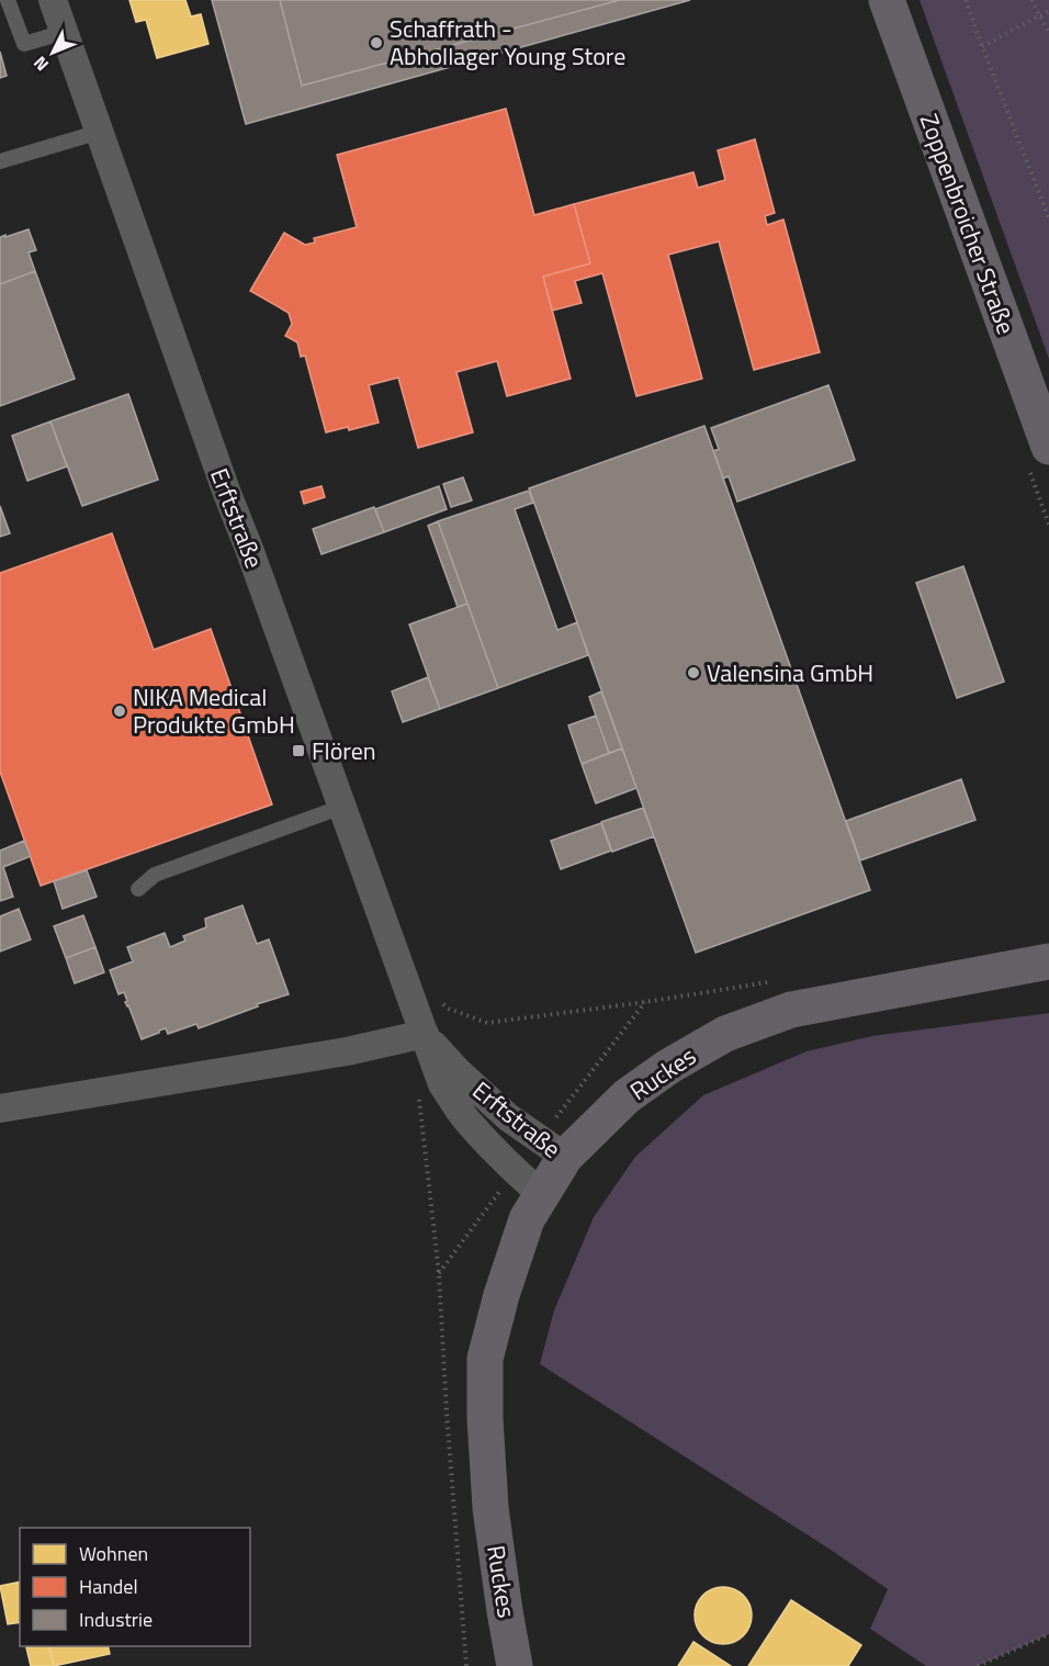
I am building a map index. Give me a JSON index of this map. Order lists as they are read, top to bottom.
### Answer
{
  "streets": {
    "main road": ["Zoppenbroicher Straße", "Ruckes"],
    "street": ["Erftstraße"]
  },
  "crossings": [
    ["Erftstraße", "Ruckes"]
  ],
  "places": {
    "other": ["Schaffrath - Abhollager Young Store", "Valensina GmbH", "NIKA Medical Produkte GmbH"],
    "transit": ["Flören"]
  },
  "legend": ["Wohnen", "Handel", "Industrie"],
  "north": "bottom left"
}
